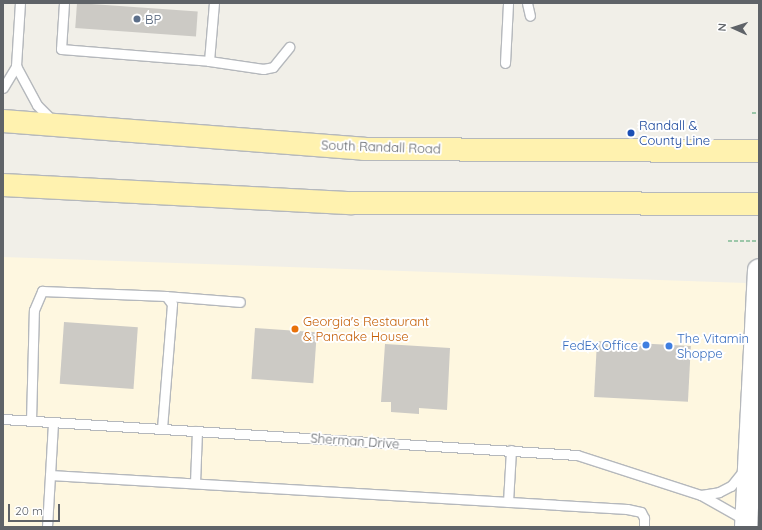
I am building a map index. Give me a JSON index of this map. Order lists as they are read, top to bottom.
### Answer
{
  "streets": {
    "main road": ["South Randall Road"],
    "lane": ["Sherman Drive"]
  },
  "places": [
    "BP",
    "Randall & County Line",
    "Georgia's Restaurant & Pancake House",
    "FedEx Office",
    "The Vitamin Shoppe"
  ],
  "scale_bar": "20 m",
  "north": "left"
}
